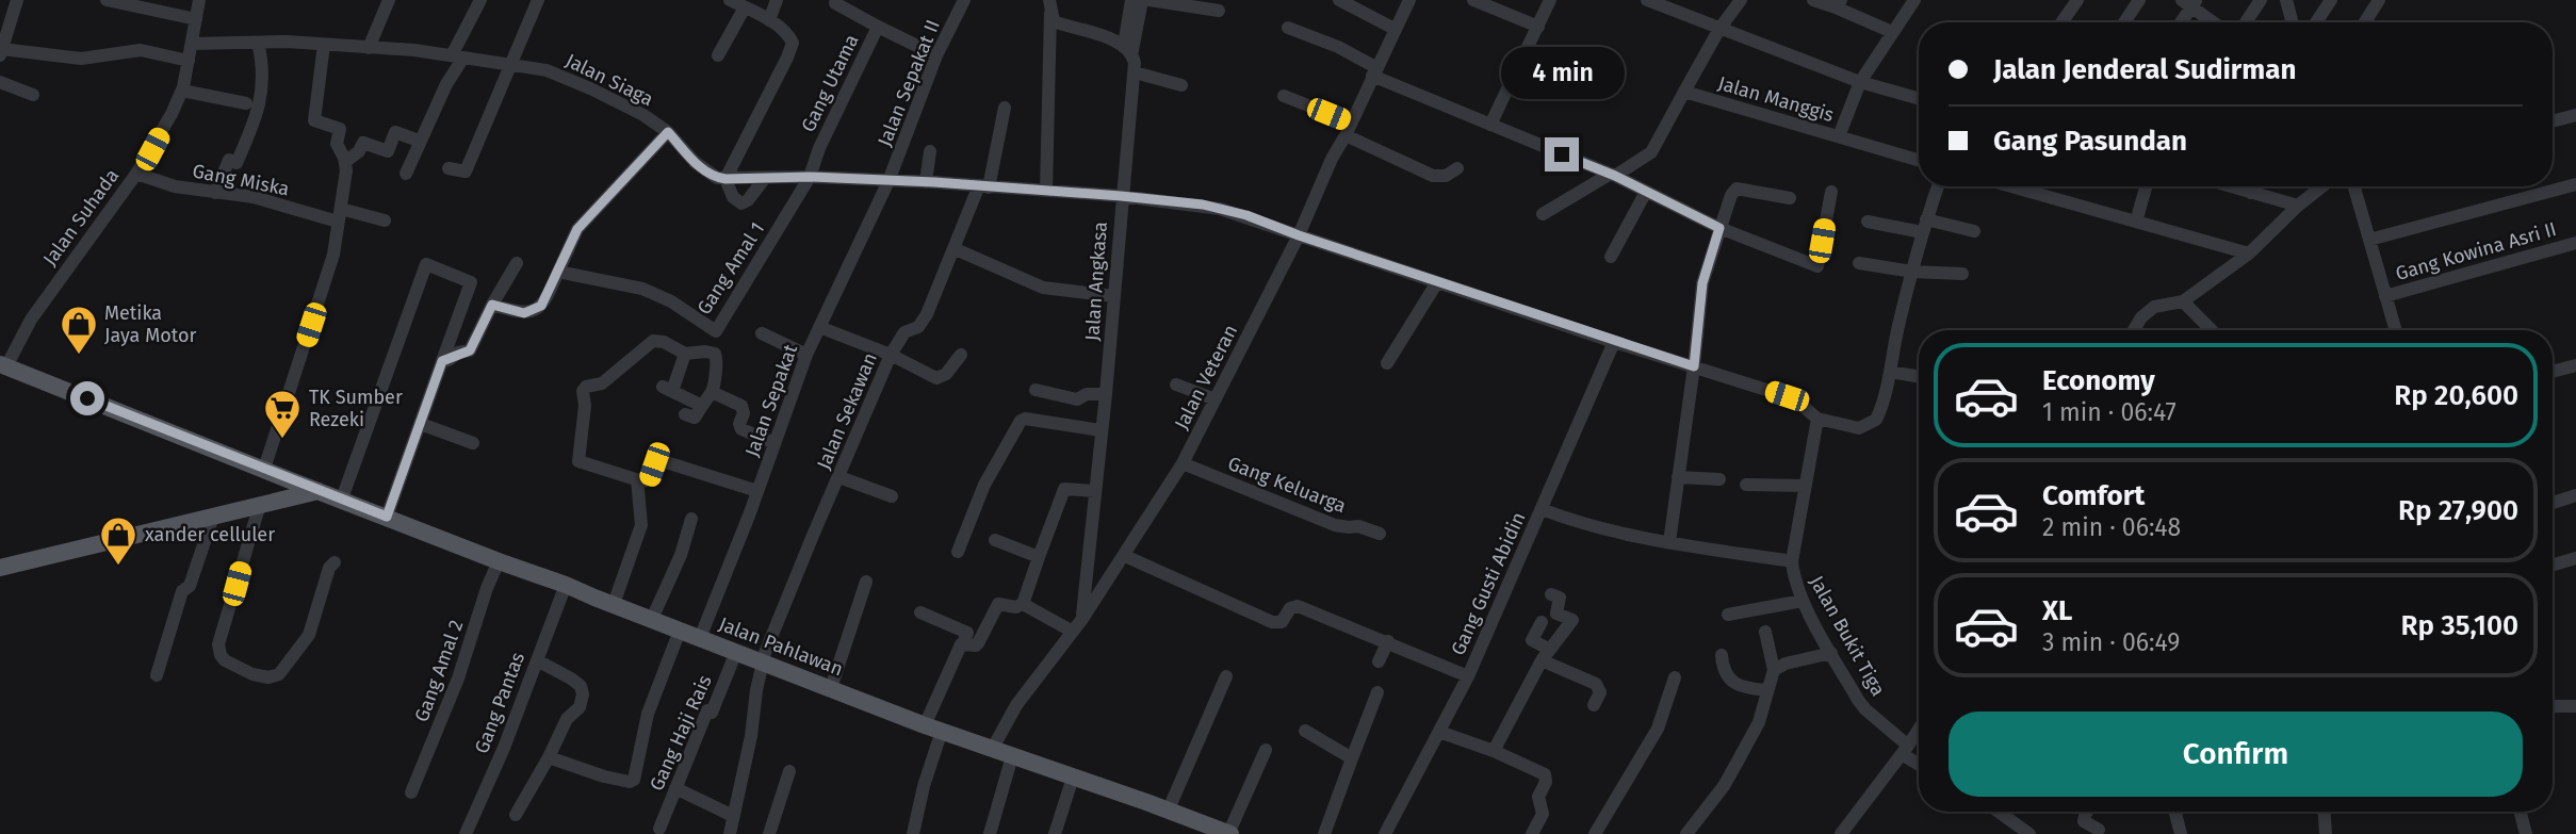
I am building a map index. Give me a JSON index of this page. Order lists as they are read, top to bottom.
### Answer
{
  "streets": {
    "main road": ["Jalan Pahlawan"],
    "street": [
      "Jalan Siaga",
      "Gang Utama",
      "Jalan Sepakat II",
      "Jalan Manggis",
      "Gang Miska",
      "Jalan Suhada",
      "Gang Kowina Asri II",
      "Gang Amal 1",
      "Jalan Angkasa",
      "Jalan Veteran",
      "Jalan Sepakat",
      "Jalan Sekawan",
      "Gang Keluarga",
      "Gang Gusti Abidin",
      "Jalan Bukit Tiga",
      "Gang Amal 2",
      "Gang Pantas",
      "Gang Haji Rais"
    ]
  },
  "crossings": [
    ["Jalan Siaga", "Jalan Suhada"],
    ["Gang Utama", "Jalan Sepakat II"],
    ["Gang Utama", "Gang Amal 1"],
    ["Jalan Sepakat II", "Jalan Sepakat"],
    ["Gang Miska", "Jalan Suhada"],
    ["Jalan Suhada", "Jalan Pahlawan"],
    ["Jalan Angkasa", "Jalan Veteran"],
    ["Jalan Veteran", "Gang Keluarga"],
    ["Jalan Veteran", "Jalan Pahlawan"],
    ["Jalan Sepakat", "Jalan Pahlawan"],
    ["Jalan Sekawan", "Jalan Pahlawan"],
    ["Jalan Pahlawan", "Gang Amal 2"],
    ["Jalan Pahlawan", "Gang Pantas"],
    ["Jalan Pahlawan", "Gang Haji Rais"]
  ],
  "places": {
    "shop": ["Metika Jaya Motor", "xander celluler"],
    "supermarket": ["TK Sumber Rezeki"]
  },
  "page": {
    "banner": ["Jalan Jenderal Sudirman", "Gang Pasundan"],
    "bubble": "4 min",
    "list": [
      {
        "name": "Economy",
        "note": "1 min · 06:47",
        "value": "Rp 20,600"
      },
      {
        "name": "Comfort",
        "note": "2 min · 06:48",
        "value": "Rp 27,900"
      },
      {
        "name": "XL",
        "note": "3 min · 06:49",
        "value": "Rp 35,100"
      }
    ],
    "buttons": "Confirm"
  }
}
